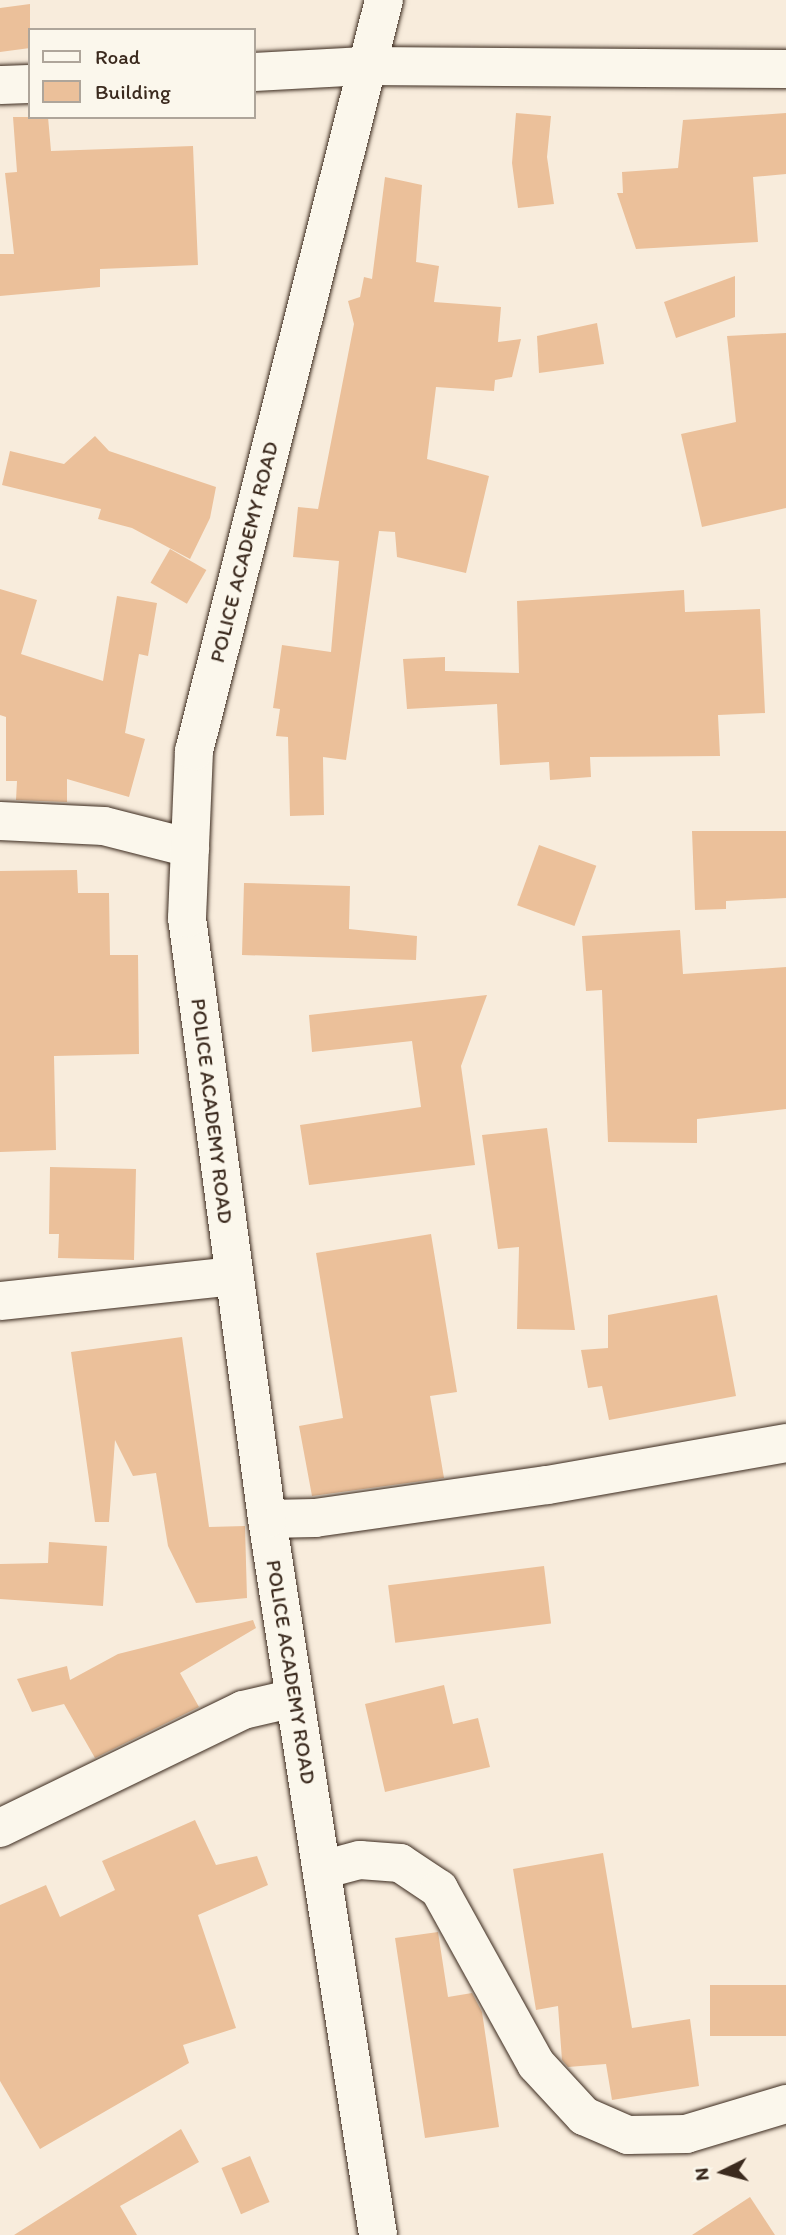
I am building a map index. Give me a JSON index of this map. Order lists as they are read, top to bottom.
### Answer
{
  "streets": {
    "street": ["POLICE ACADEMY ROAD"]
  },
  "legend": ["Road", "Building"],
  "north": "left"
}
